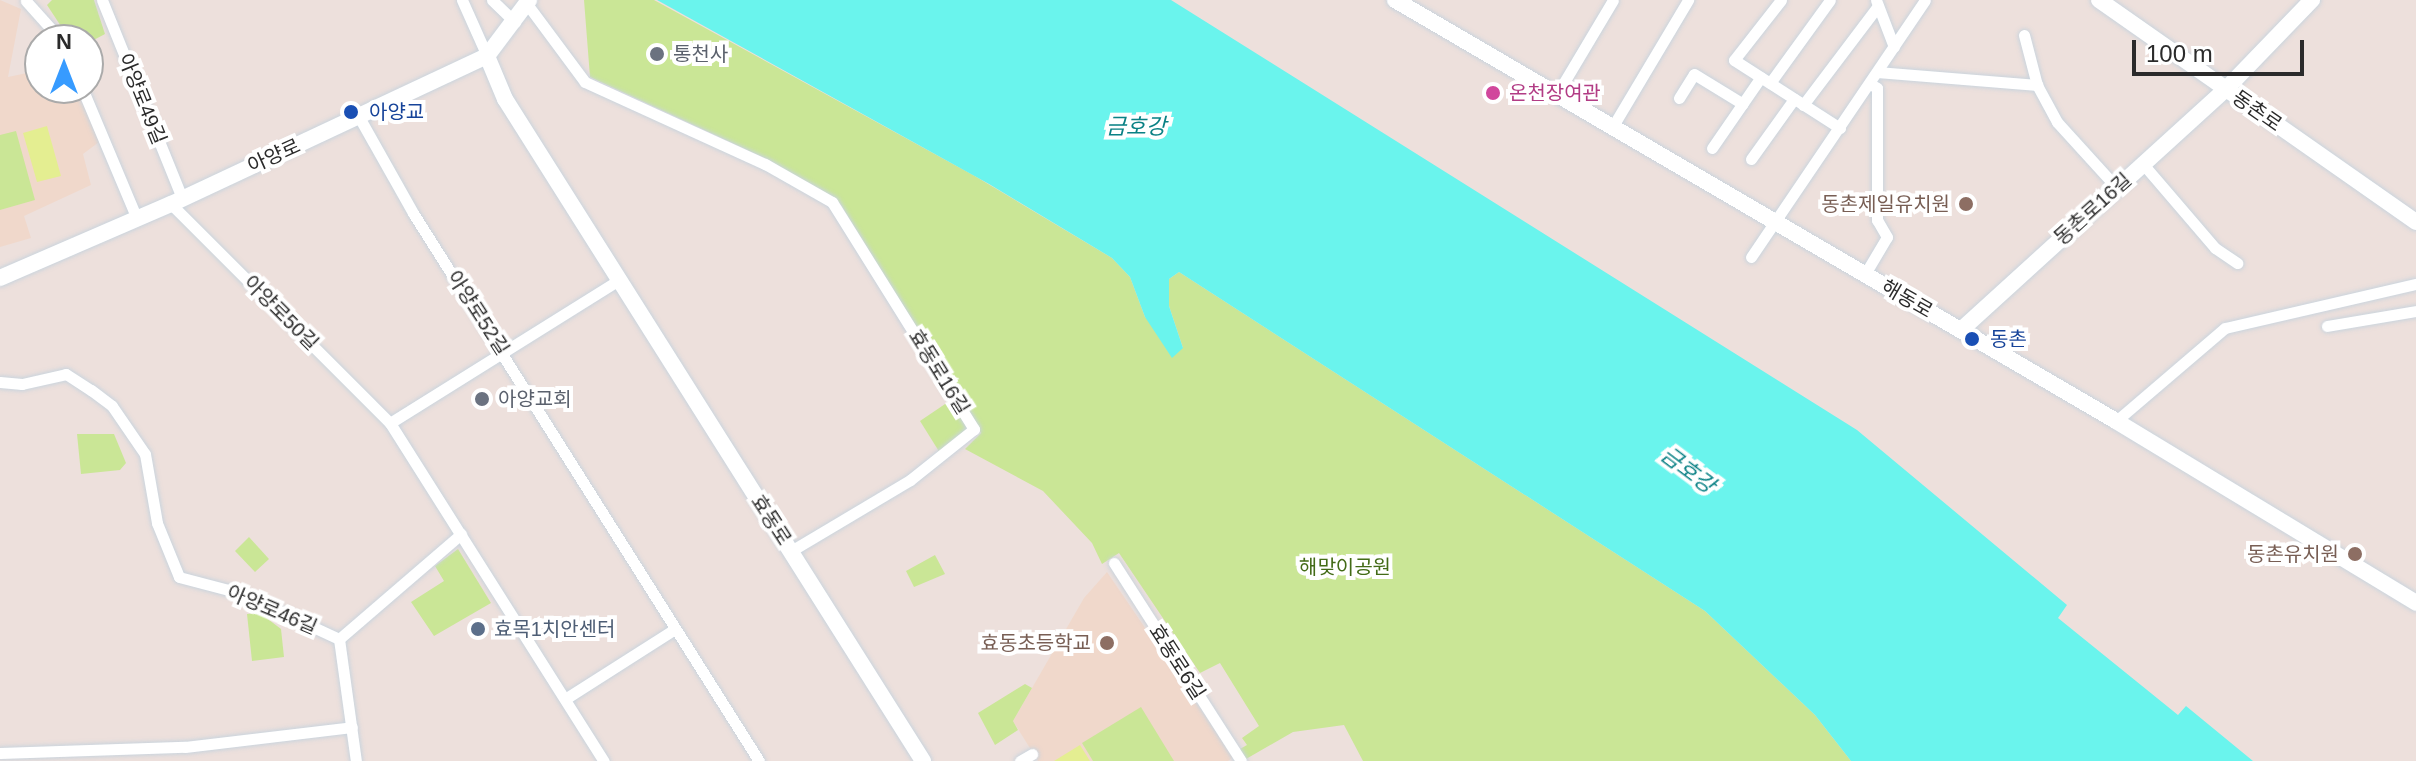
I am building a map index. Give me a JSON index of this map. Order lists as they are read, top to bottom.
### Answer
{
  "streets": {
    "main road": [
      "동촌로",
      "아양로",
      "동촌로16길",
      "해동로",
      "효동로"
    ],
    "street": [
      "아양로49길",
      "아양로50길",
      "아양로52길",
      "효동로16길",
      "아양로46길",
      "효동로6길"
    ]
  },
  "crossings": [
    ["아양로49길", "아양로"],
    ["아양로49길", "아양로50길"],
    ["동촌로", "동촌로16길"],
    ["아양로", "아양로50길"],
    ["아양로", "아양로52길"],
    ["아양로", "효동로16길"],
    ["아양로", "효동로"],
    ["동촌로16길", "해동로"],
    ["아양로50길", "아양로46길"],
    ["효동로16길", "효동로"]
  ],
  "water": ["금호강"],
  "parks": ["해맞이공원"],
  "places": [
    "통천사",
    "온천장여관",
    "아양교",
    "동촌제일유치원",
    "동촌",
    "아양교회",
    "동촌유치원",
    "효목1치안센터",
    "효동초등학교"
  ],
  "scale_bar": "100 m",
  "north": "top"
}
